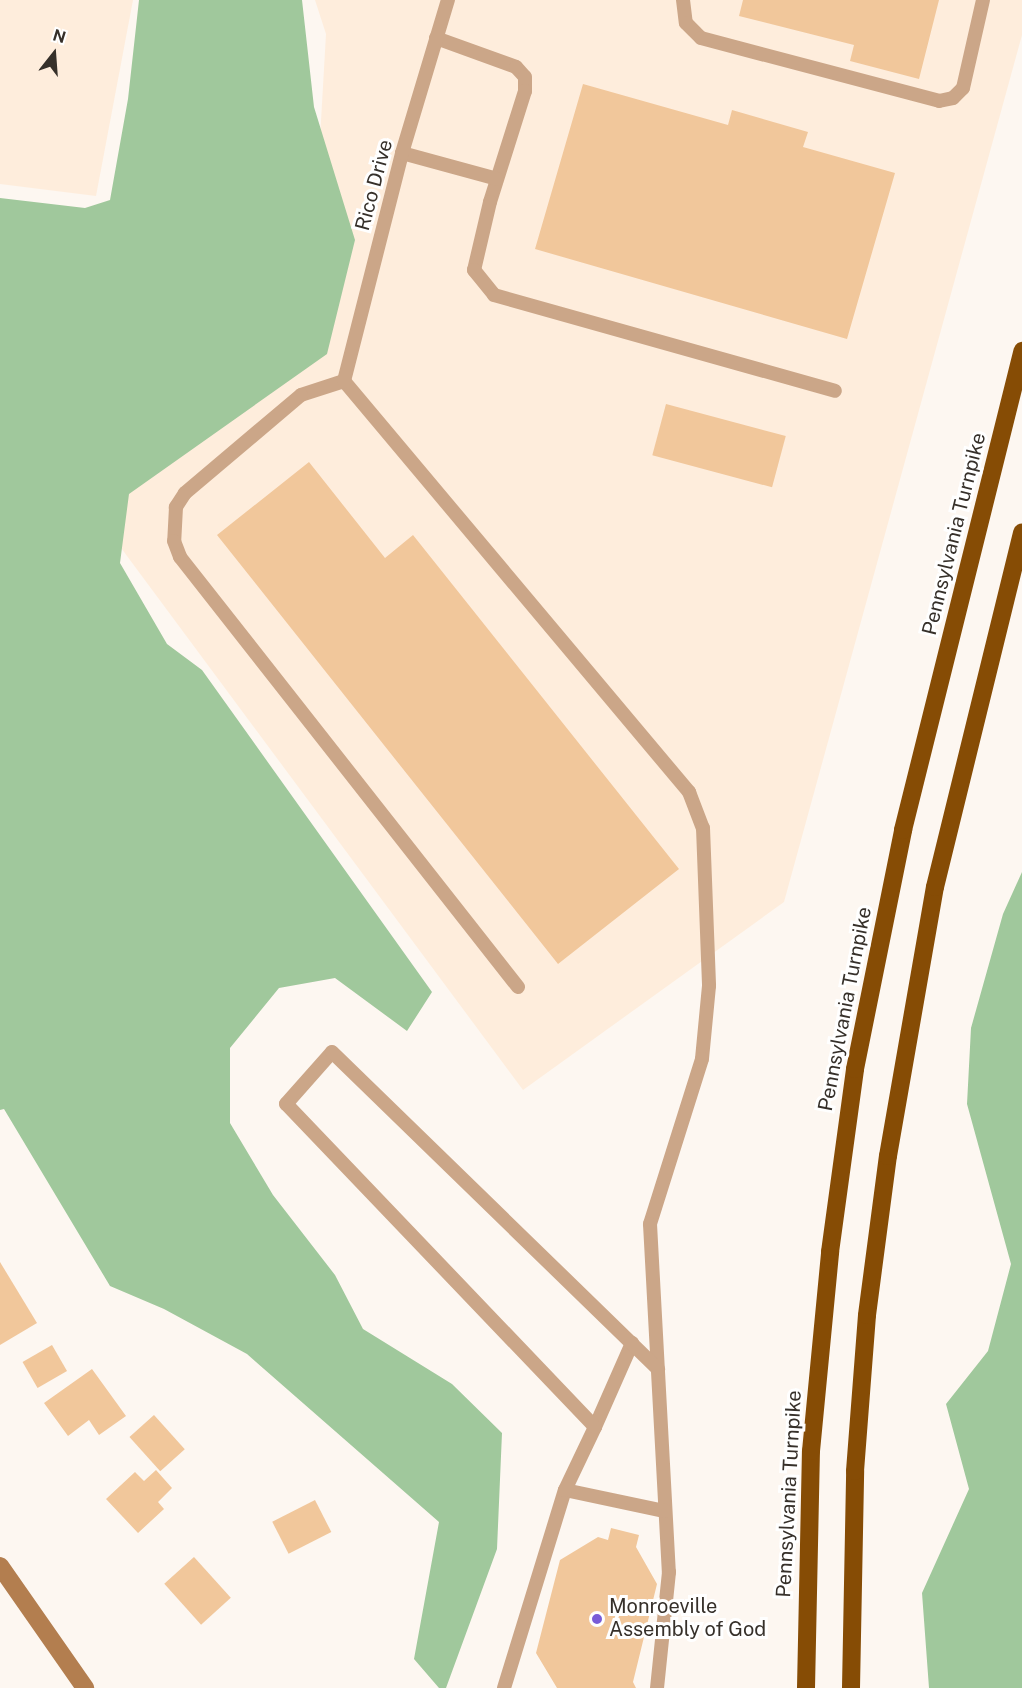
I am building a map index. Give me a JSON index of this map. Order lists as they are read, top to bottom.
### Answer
{
  "streets": {
    "highway": ["Pennsylvania Turnpike"],
    "lane": ["Rico Drive"]
  },
  "places": ["Monroeville Assembly of God"],
  "north": "top"
}
